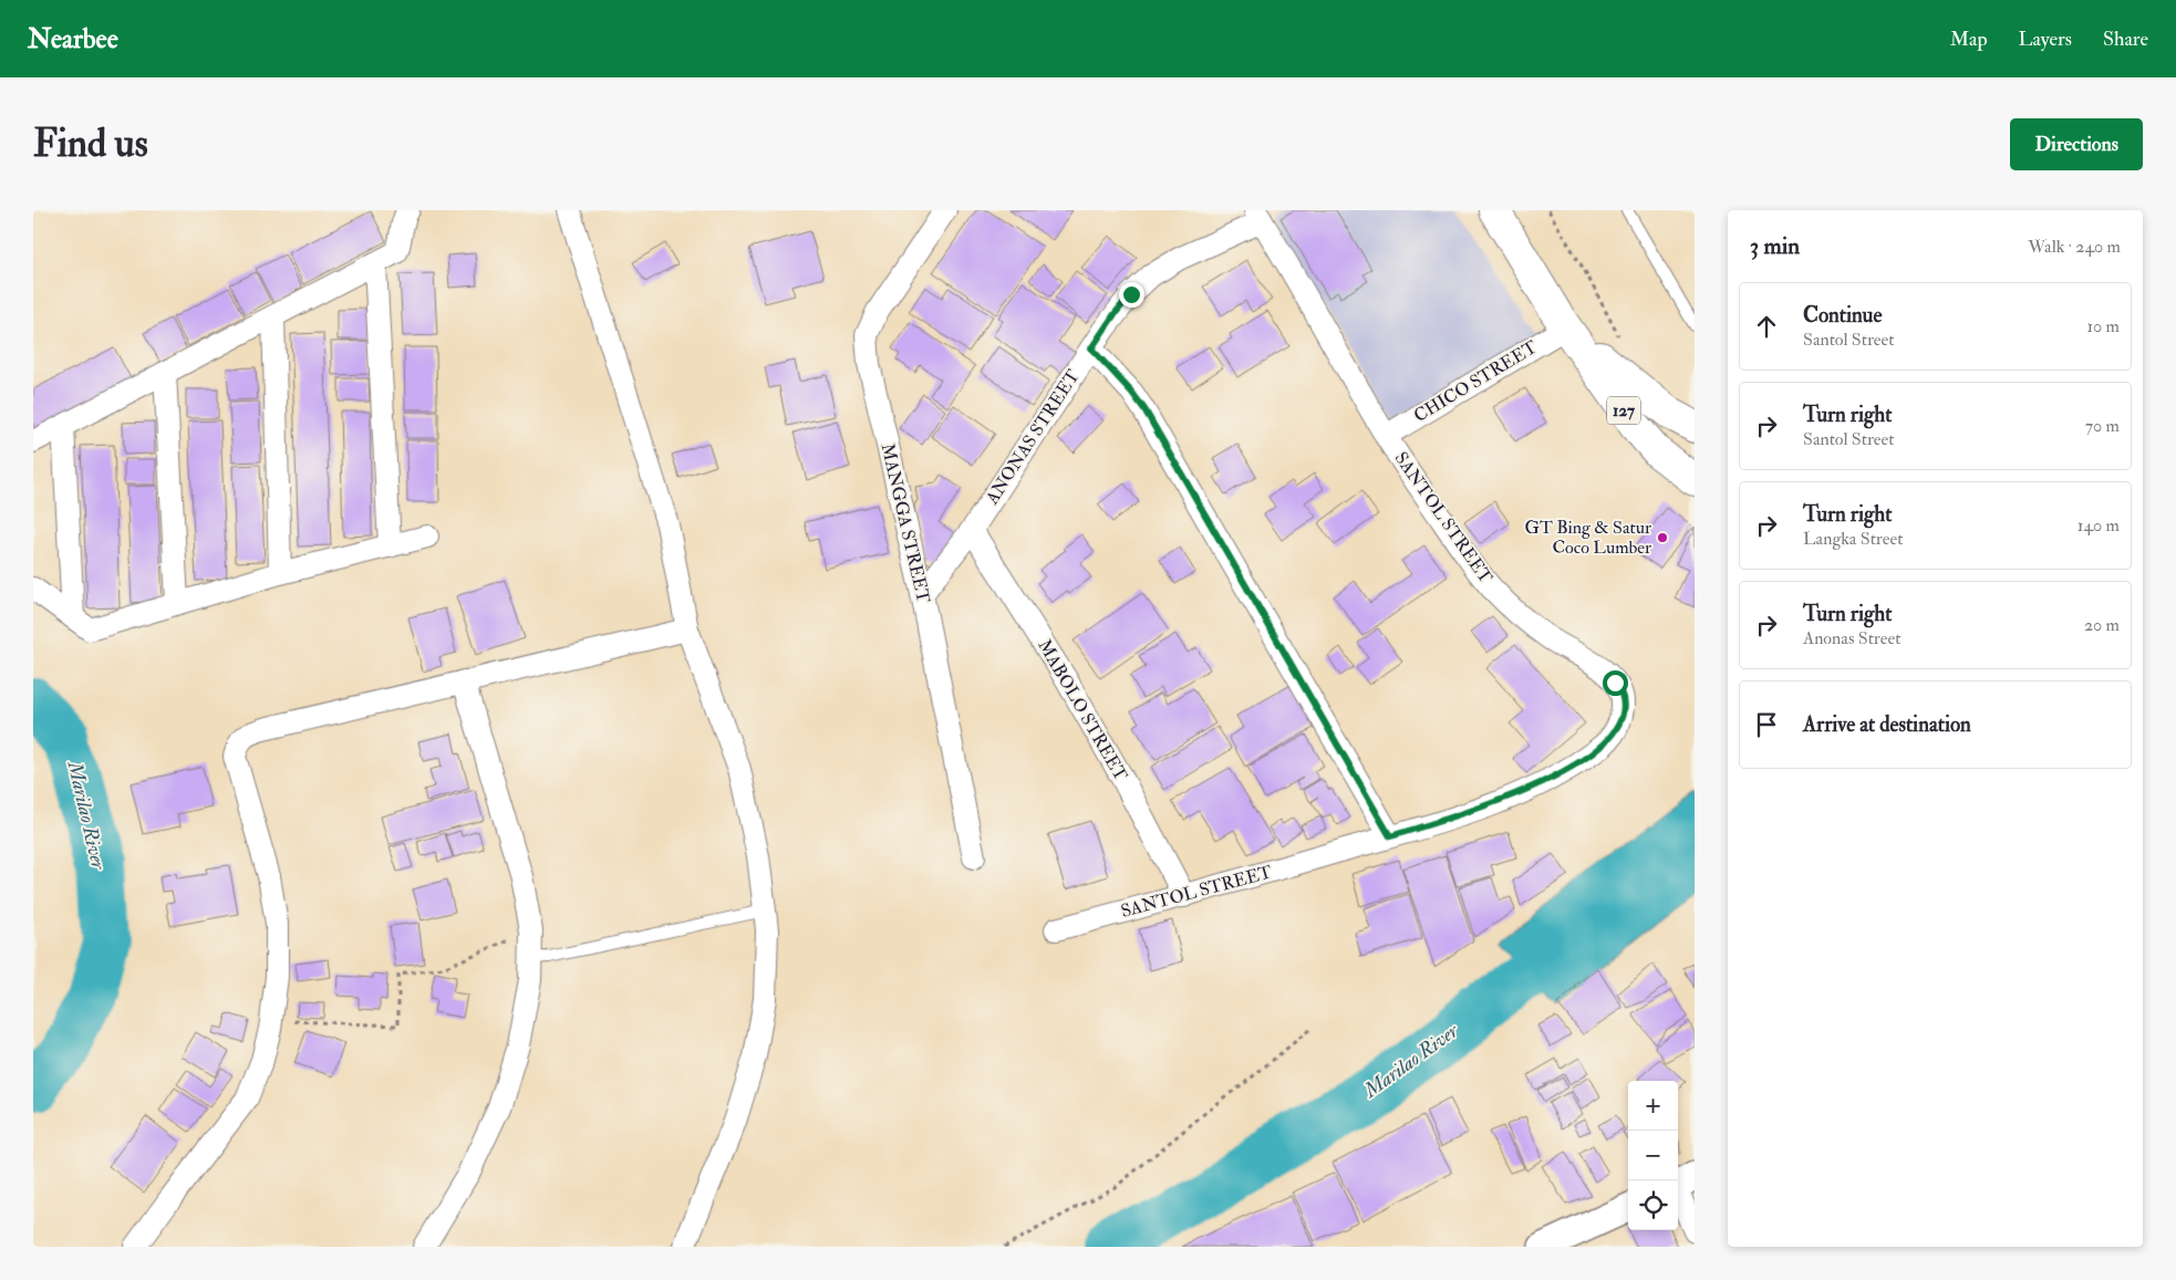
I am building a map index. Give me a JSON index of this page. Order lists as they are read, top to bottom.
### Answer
{
  "streets": {
    "main road": ["127"],
    "street": [
      "CHICO STREET",
      "ANONAS STREET",
      "SANTOL STREET",
      "MANGGA STREET",
      "MABOLO STREET"
    ]
  },
  "crossings": [
    ["CHICO STREET", "127"],
    ["CHICO STREET", "SANTOL STREET"],
    ["ANONAS STREET", "SANTOL STREET"],
    ["ANONAS STREET", "MANGGA STREET"],
    ["ANONAS STREET", "MABOLO STREET"],
    ["SANTOL STREET", "MABOLO STREET"]
  ],
  "water": ["Marilao River"],
  "places": ["GT Bing & Satur Coco Lumber"],
  "page": {
    "header": "Nearbee",
    "nav": ["Map", "Layers", "Share"],
    "buttons": "Directions",
    "title": "Find us",
    "heading": ["3 min", "Walk · 240 m"],
    "list": [
      ["Continue", "Santol Street", "10 m"],
      ["Turn right", "Santol Street", "70 m"],
      ["Turn right", "Langka Street", "140 m"],
      ["Turn right", "Anonas Street", "20 m"],
      "Arrive at destination"
    ],
    "map_buttons": ["+", "−"]
  }
}
